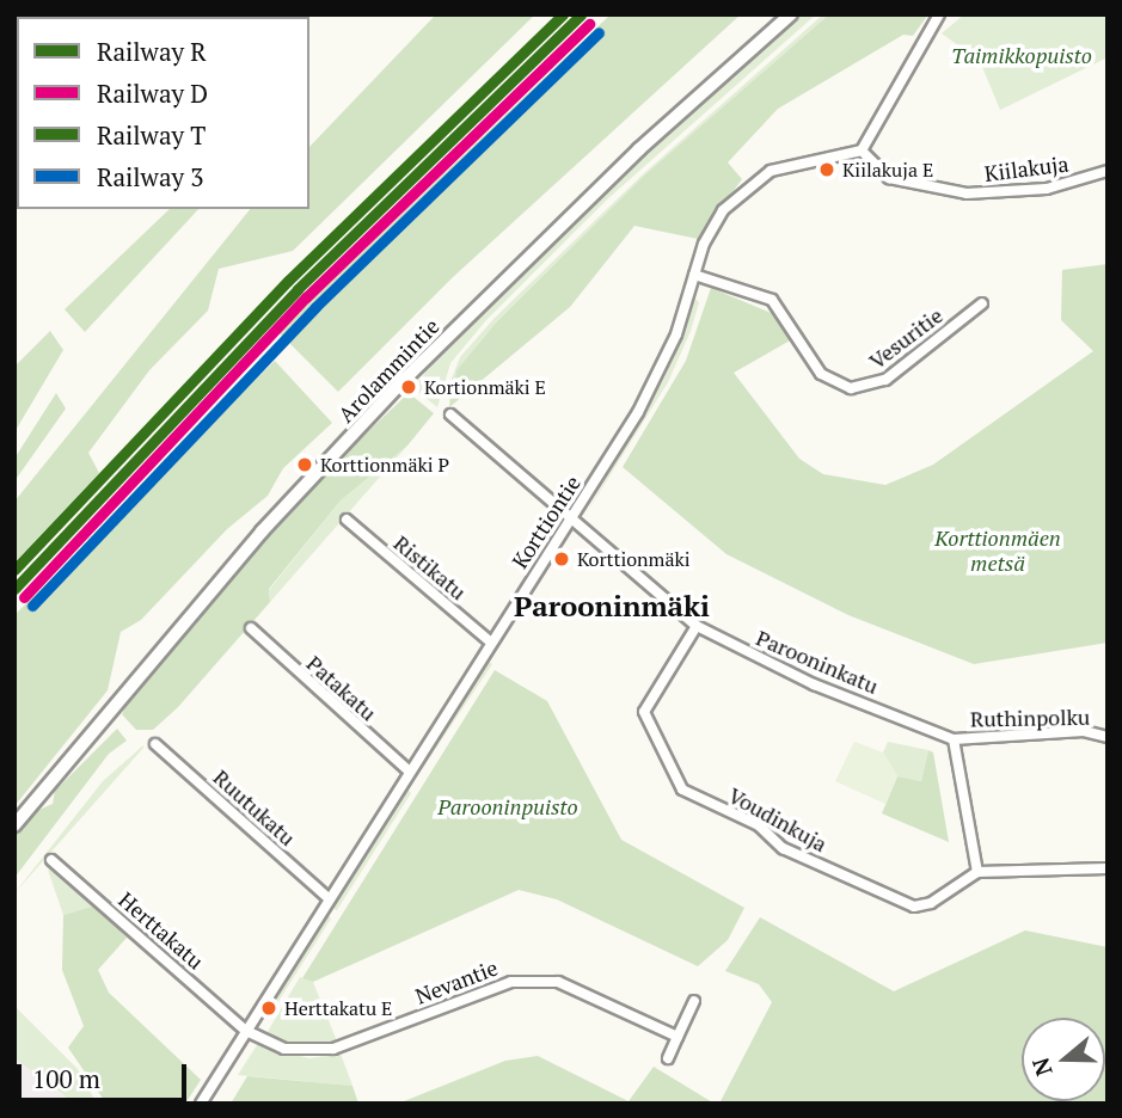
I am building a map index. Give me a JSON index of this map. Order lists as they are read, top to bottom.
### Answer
{
  "streets": {
    "street": [
      "Kiilakuja",
      "Vesuritie",
      "Arolammintie",
      "Korttiontie",
      "Ristikatu",
      "Parooninkatu",
      "Patakatu",
      "Ruthinpolku",
      "Ruutukatu",
      "Voudinkuja",
      "Herttakatu",
      "Nevantie"
    ]
  },
  "crossings": [
    ["Kiilakuja", "Korttiontie"],
    ["Vesuritie", "Korttiontie"],
    ["Korttiontie", "Ristikatu"],
    ["Korttiontie", "Parooninkatu"],
    ["Korttiontie", "Patakatu"],
    ["Korttiontie", "Ruutukatu"],
    ["Korttiontie", "Herttakatu"],
    ["Korttiontie", "Nevantie"],
    ["Parooninkatu", "Ruthinpolku"],
    ["Parooninkatu", "Voudinkuja"],
    ["Herttakatu", "Nevantie"]
  ],
  "districts": ["Parooninmäki"],
  "parks": ["Taimikkopuisto", "Korttionmäen metsä", "Parooninpuisto"],
  "places": [
    "Kiilakuja E",
    "Kortionmäki E",
    "Korttionmäki P",
    "Korttionmäki",
    "Herttakatu E"
  ],
  "lines": [
    "rail line R",
    "rail line T",
    "rail line D",
    "rail line 3"
  ],
  "legend": [
    "Railway R",
    "Railway D",
    "Railway T",
    "Railway 3"
  ],
  "scale_bar": "100 m",
  "north": "left"
}
